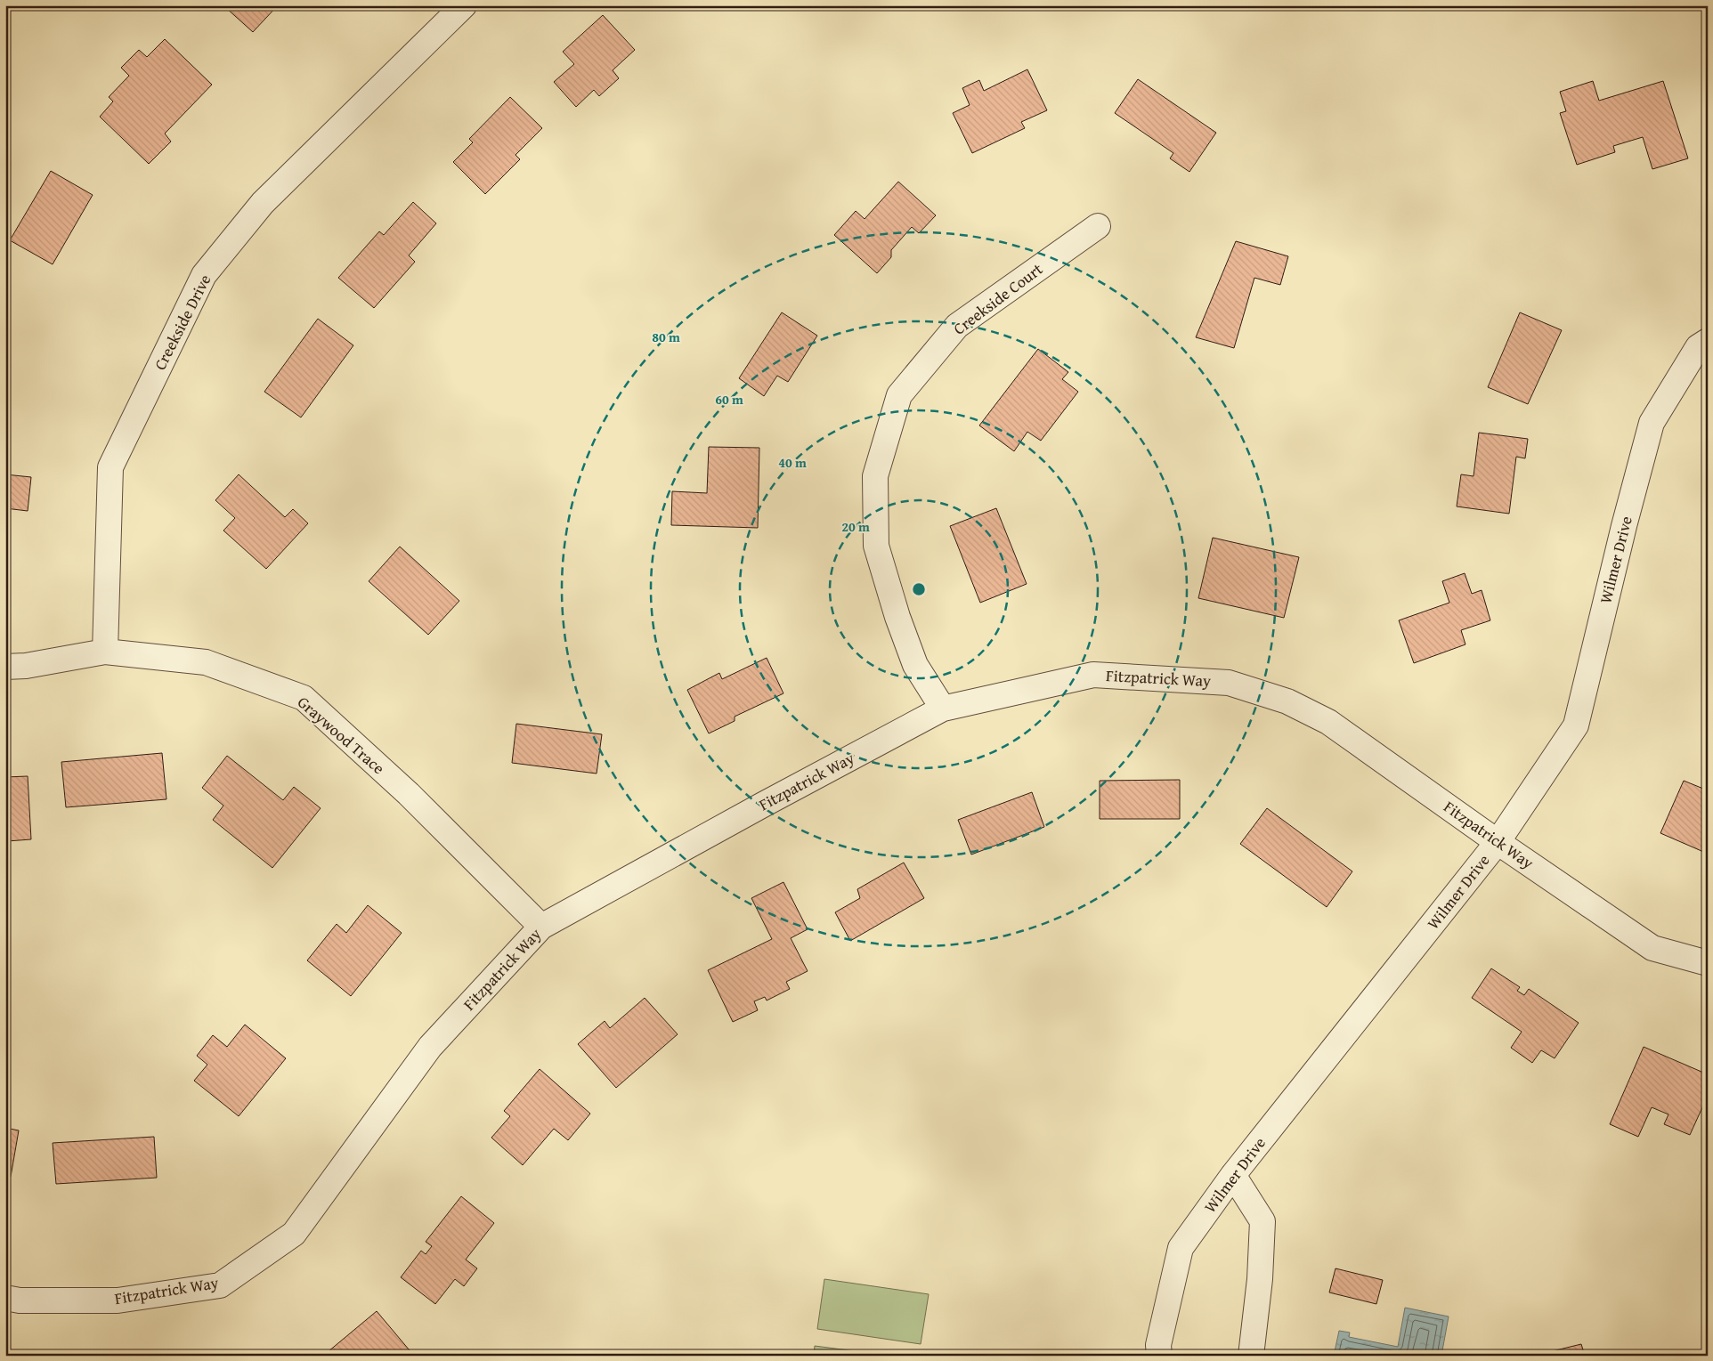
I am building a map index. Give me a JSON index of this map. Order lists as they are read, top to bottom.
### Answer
{
  "streets": {
    "street": [
      "Creekside Court",
      "Creekside Drive",
      "Wilmer Drive",
      "Fitzpatrick Way",
      "Graywood Trace"
    ]
  },
  "crossings": [
    ["Creekside Court", "Fitzpatrick Way"],
    ["Creekside Drive", "Graywood Trace"],
    ["Wilmer Drive", "Fitzpatrick Way"],
    ["Fitzpatrick Way", "Graywood Trace"]
  ],
  "rings": [
    "80 m",
    "60 m",
    "40 m",
    "20 m"
  ]
}
